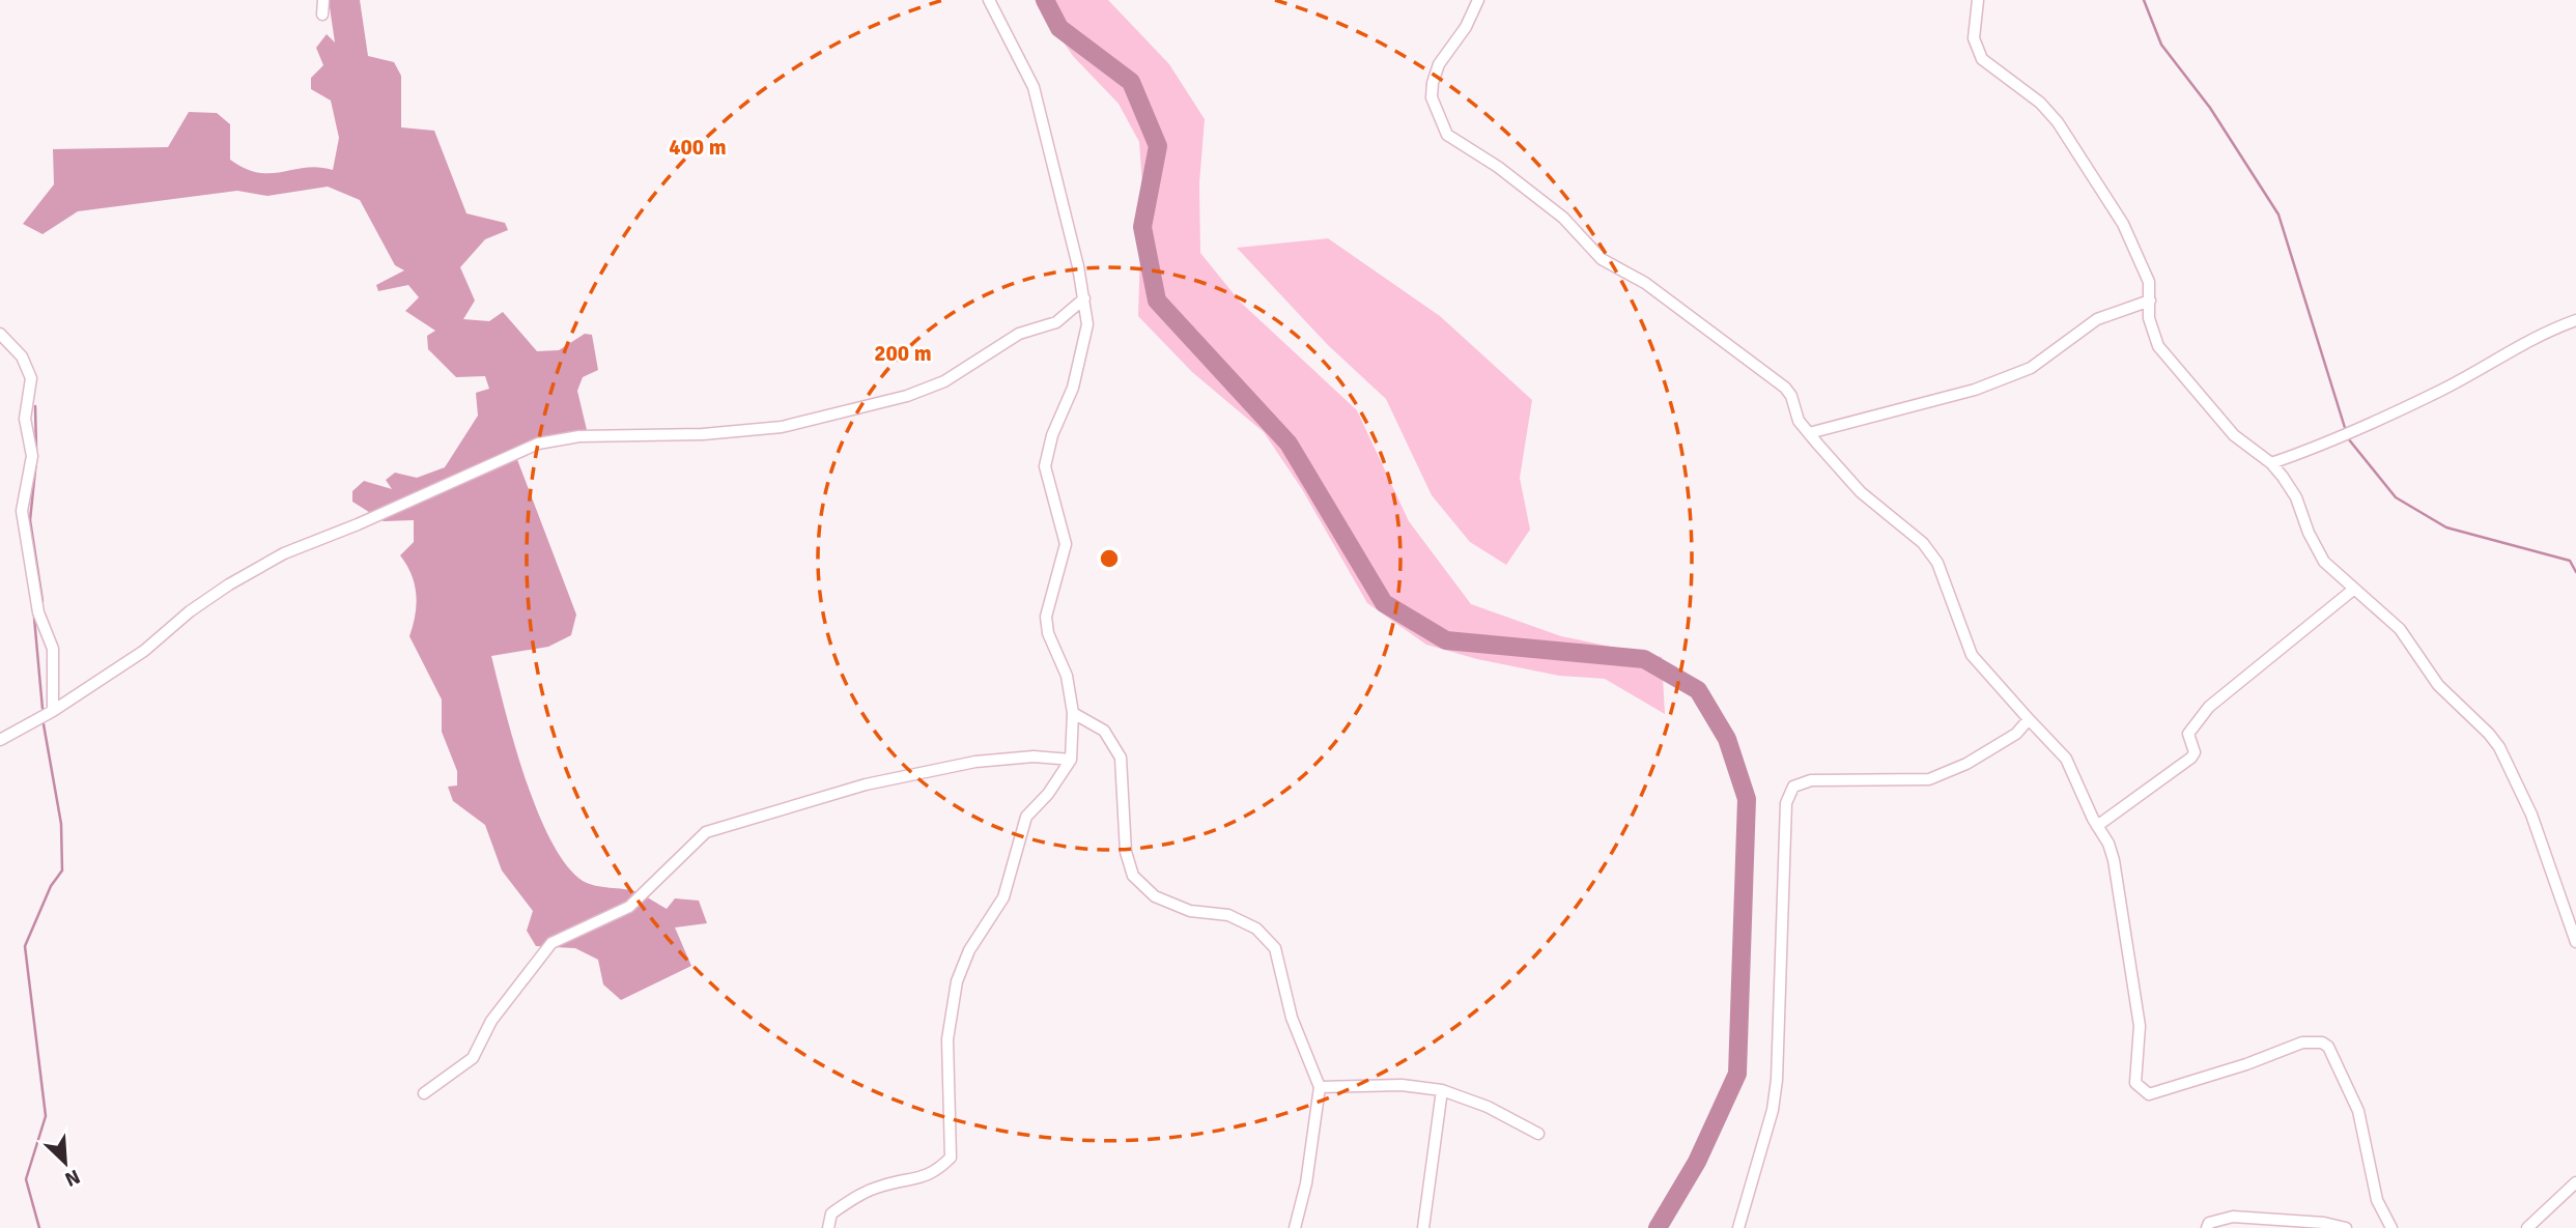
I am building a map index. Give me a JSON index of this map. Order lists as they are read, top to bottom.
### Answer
{
  "north": "bottom right",
  "rings": ["400 m", "200 m"]
}
